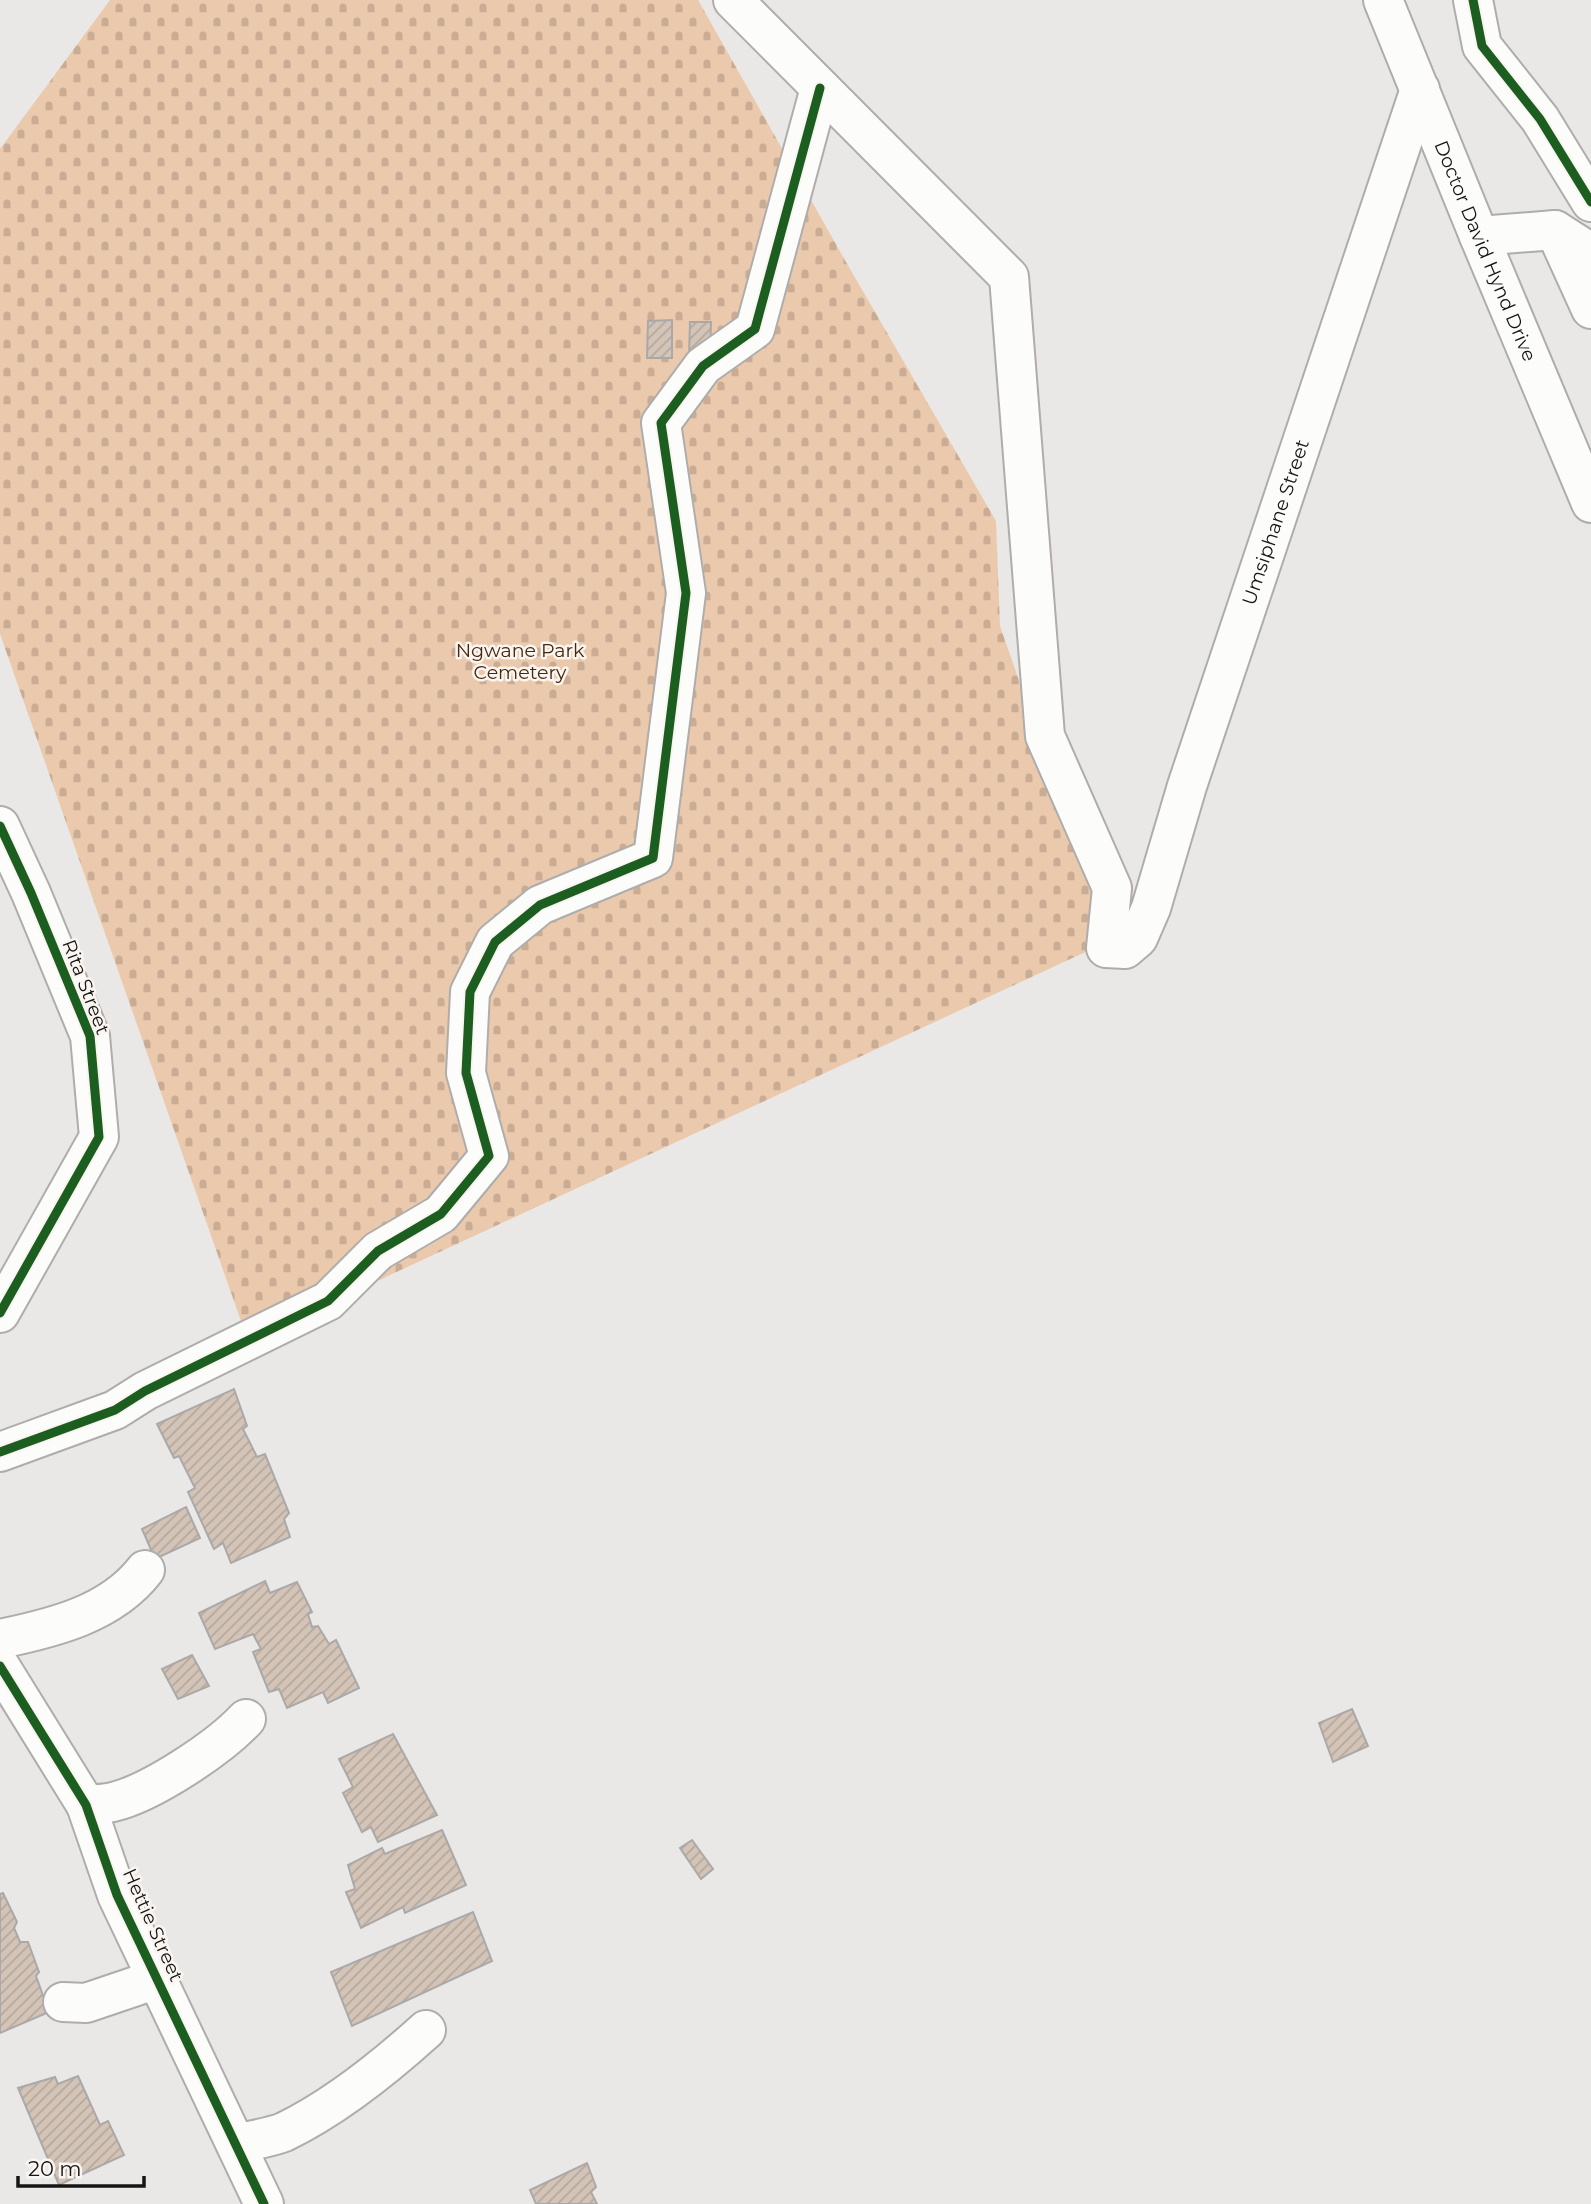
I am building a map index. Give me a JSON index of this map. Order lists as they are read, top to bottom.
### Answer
{
  "streets": {
    "street": [
      "Doctor David Hynd Drive",
      "Umsiphane Street",
      "Rita Street",
      "Hettie Street"
    ]
  },
  "crossings": [
    ["Doctor David Hynd Drive", "Umsiphane Street"]
  ],
  "parks": ["Ngwane Park Cemetery"],
  "scale_bar": "20 m"
}
